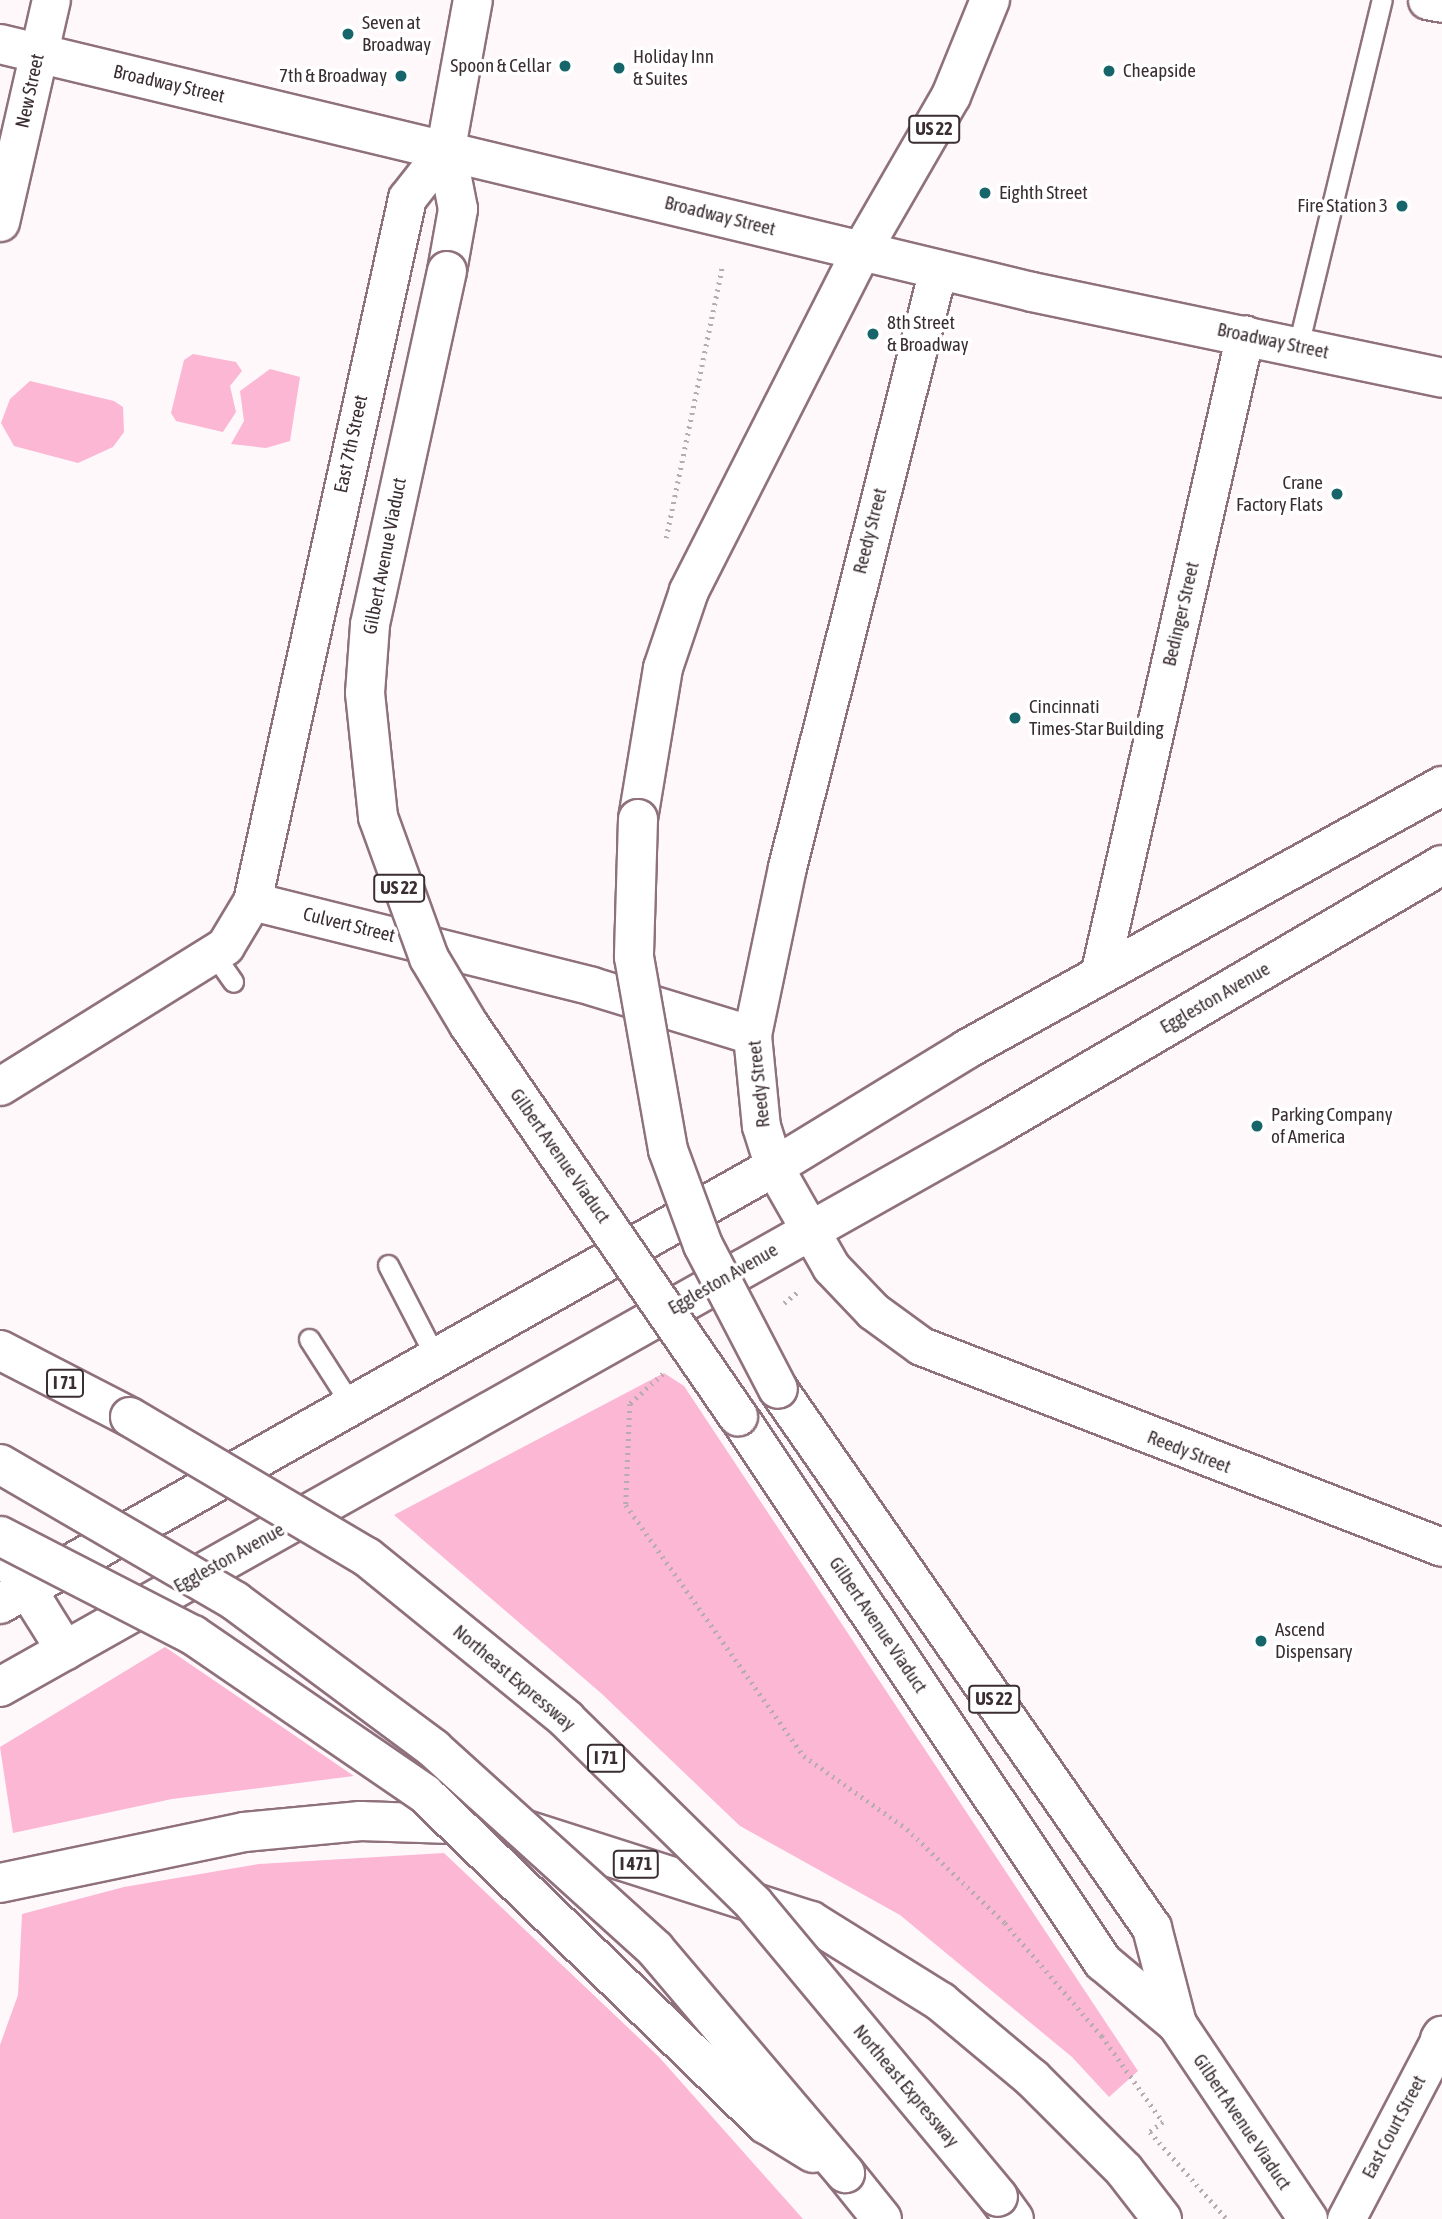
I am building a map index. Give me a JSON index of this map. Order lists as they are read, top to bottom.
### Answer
{
  "streets": {
    "main road": [
      "Broadway Street",
      "US 22",
      "East 7th Street",
      "Gilbert Avenue Viaduct",
      "Eggleston Avenue",
      "I 71",
      "Northeast Expressway",
      "I 471"
    ],
    "street": [
      "New Street",
      "Reedy Street",
      "Bedinger Street",
      "Culvert Street",
      "East Court Street"
    ]
  },
  "crossings": [
    ["Broadway Street", "New Street"],
    ["Broadway Street", "US 22"],
    ["Broadway Street", "East 7th Street"],
    ["Broadway Street", "Reedy Street"],
    ["Broadway Street", "Gilbert Avenue Viaduct"],
    ["Broadway Street", "Bedinger Street"],
    ["US 22", "Gilbert Avenue Viaduct"],
    ["East 7th Street", "Gilbert Avenue Viaduct"],
    ["East 7th Street", "Culvert Street"],
    ["Reedy Street", "Culvert Street"],
    ["Reedy Street", "Eggleston Avenue"]
  ],
  "places": [
    "Seven at Broadway",
    "Spoon & Cellar",
    "Holiday Inn & Suites",
    "Cheapside",
    "7th & Broadway",
    "Eighth Street",
    "Fire Station 3",
    "8th Street & Broadway",
    "Crane Factory Flats",
    "Cincinnati Times-Star Building",
    "Parking Company of America",
    "Ascend Dispensary"
  ]
}
